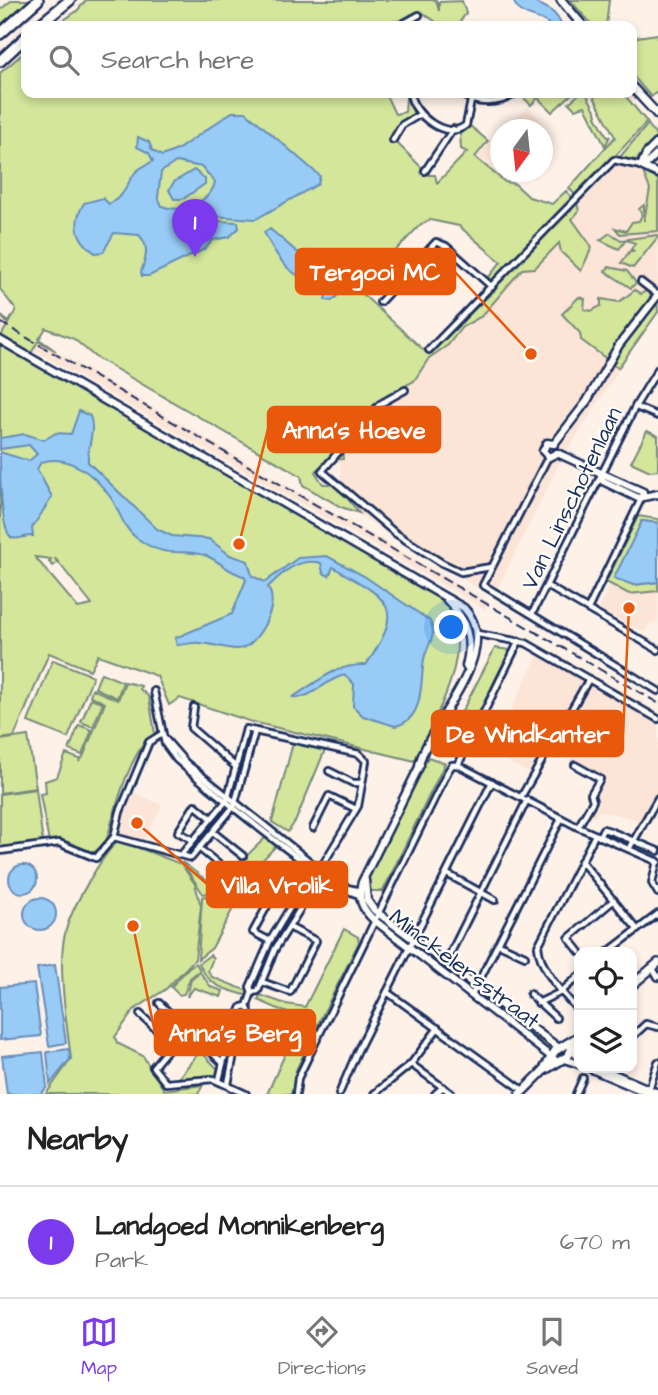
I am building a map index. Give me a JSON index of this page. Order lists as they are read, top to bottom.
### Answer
{
  "streets": {
    "main road": ["Minckelersstraat"],
    "street": ["Van Linschotenlaan"]
  },
  "places": [
    "Tergooi MC",
    "Anna's Hoeve",
    "De Windkanter",
    "Villa Vrolik",
    "Anna's Berg"
  ],
  "north": "bottom",
  "page": {
    "search": "Search here",
    "pins": "1",
    "heading": "Nearby",
    "list": [
      {
        "mark": "1",
        "name": "Landgoed Monnikenberg",
        "note": "Park",
        "value": "670 m"
      }
    ],
    "nav": ["Map", "Directions", "Saved"]
  }
}
